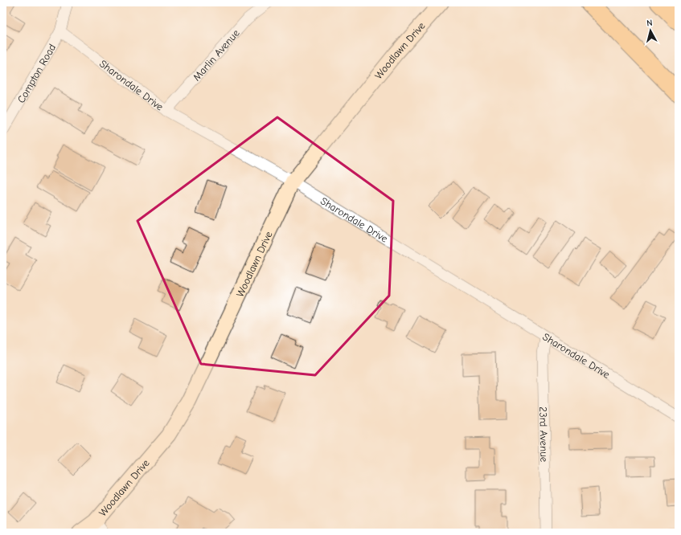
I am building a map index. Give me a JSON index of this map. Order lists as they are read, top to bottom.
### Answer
{
  "streets": {
    "main road": ["Woodlawn Drive"],
    "street": [
      "Marlin Avenue",
      "Compton Road",
      "Sharondale Drive",
      "23rd Avenue"
    ]
  },
  "crossings": [
    ["Woodlawn Drive", "Sharondale Drive"],
    ["Marlin Avenue", "Sharondale Drive"],
    ["Compton Road", "Sharondale Drive"],
    ["Sharondale Drive", "23rd Avenue"]
  ],
  "north": "top"
}
